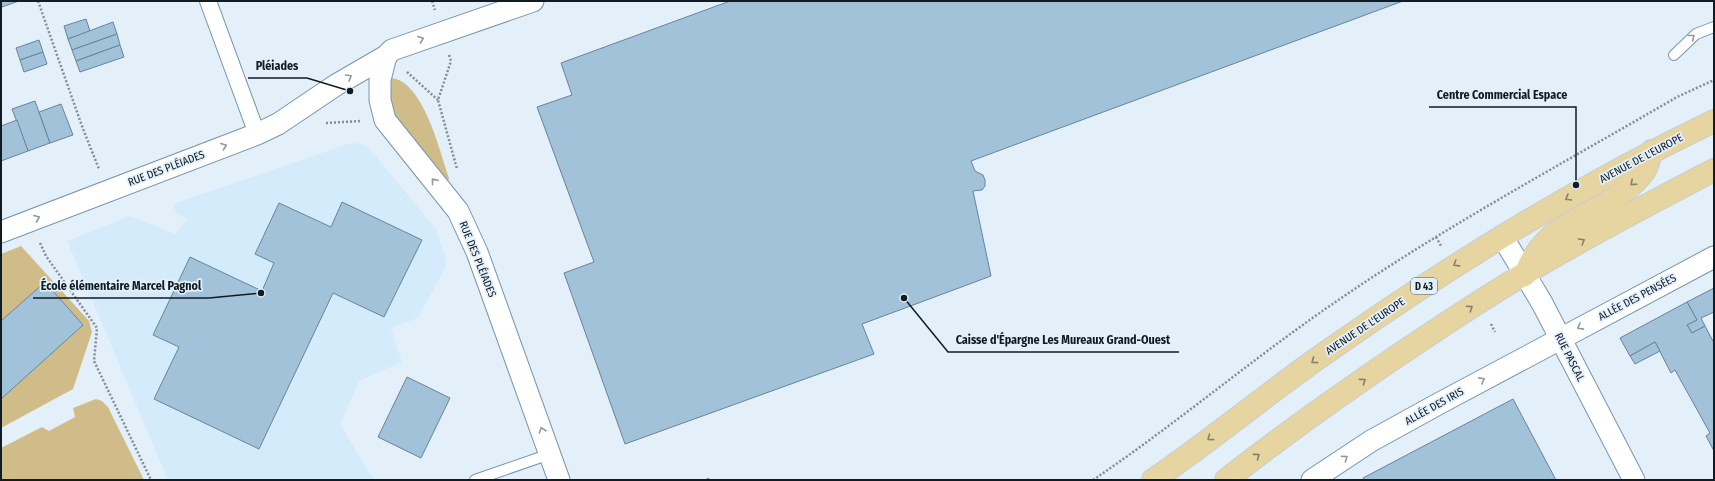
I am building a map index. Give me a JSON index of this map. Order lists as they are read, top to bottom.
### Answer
{
  "streets": {
    "main road": ["AVENUE DE L'EUROPE", "D 43"],
    "street": [
      "RUE DES PLÉIADES",
      "ALLÉE DES PENSÉES",
      "RUE PASCAL",
      "ALLÉE DES IRIS"
    ]
  },
  "crossings": [
    ["AVENUE DE L'EUROPE", "RUE PASCAL"],
    ["ALLÉE DES PENSÉES", "RUE PASCAL"],
    ["ALLÉE DES PENSÉES", "ALLÉE DES IRIS"],
    ["RUE PASCAL", "ALLÉE DES IRIS"]
  ],
  "one_way": ["ALLÉE DES PENSÉES", "ALLÉE DES IRIS"],
  "places": [
    "Pléiades",
    "Centre Commercial Espace",
    "École élémentaire Marcel Pagnol",
    "Caisse d'Épargne Les Mureaux Grand-Ouest"
  ]
}
